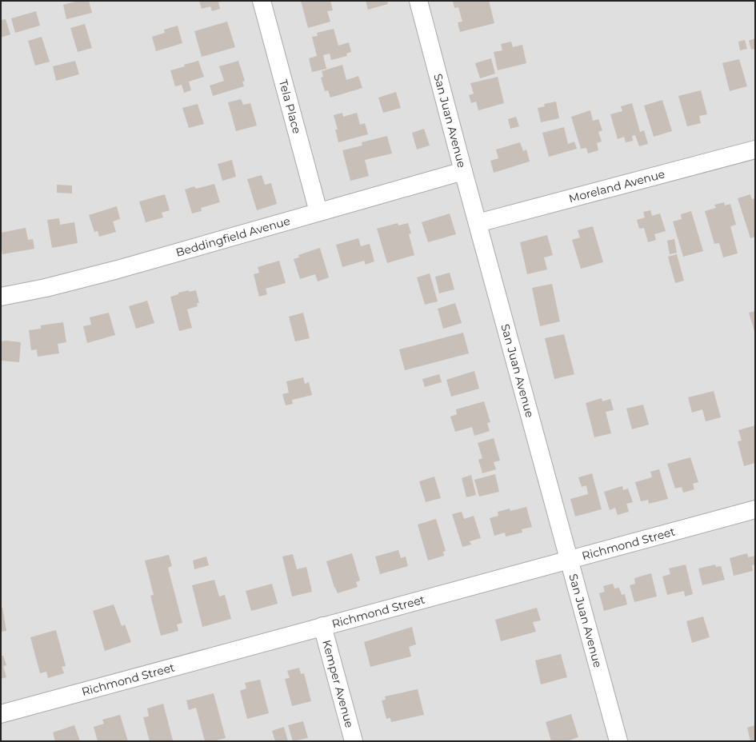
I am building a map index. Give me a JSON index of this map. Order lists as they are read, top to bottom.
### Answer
{
  "streets": {
    "street": [
      "Tela Place",
      "San Juan Avenue",
      "Moreland Avenue",
      "Beddingfield Avenue",
      "Richmond Street",
      "Kemper Avenue"
    ]
  },
  "crossings": [
    ["Tela Place", "Beddingfield Avenue"],
    ["San Juan Avenue", "Moreland Avenue"],
    ["San Juan Avenue", "Beddingfield Avenue"],
    ["San Juan Avenue", "Richmond Street"],
    ["Richmond Street", "Kemper Avenue"]
  ]
}
